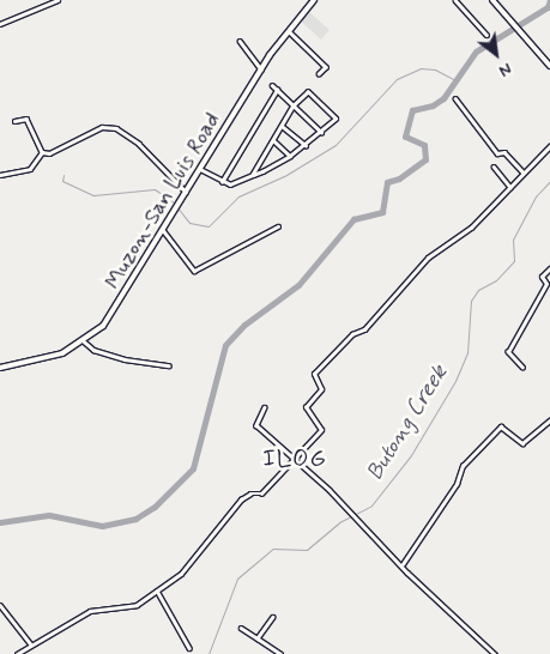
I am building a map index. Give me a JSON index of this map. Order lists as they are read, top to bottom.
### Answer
{
  "streets": {
    "main road": ["Muzon-San Luis Road"]
  },
  "districts": ["ILOG"],
  "water": ["Butong Creek"],
  "north": "bottom right"
}
